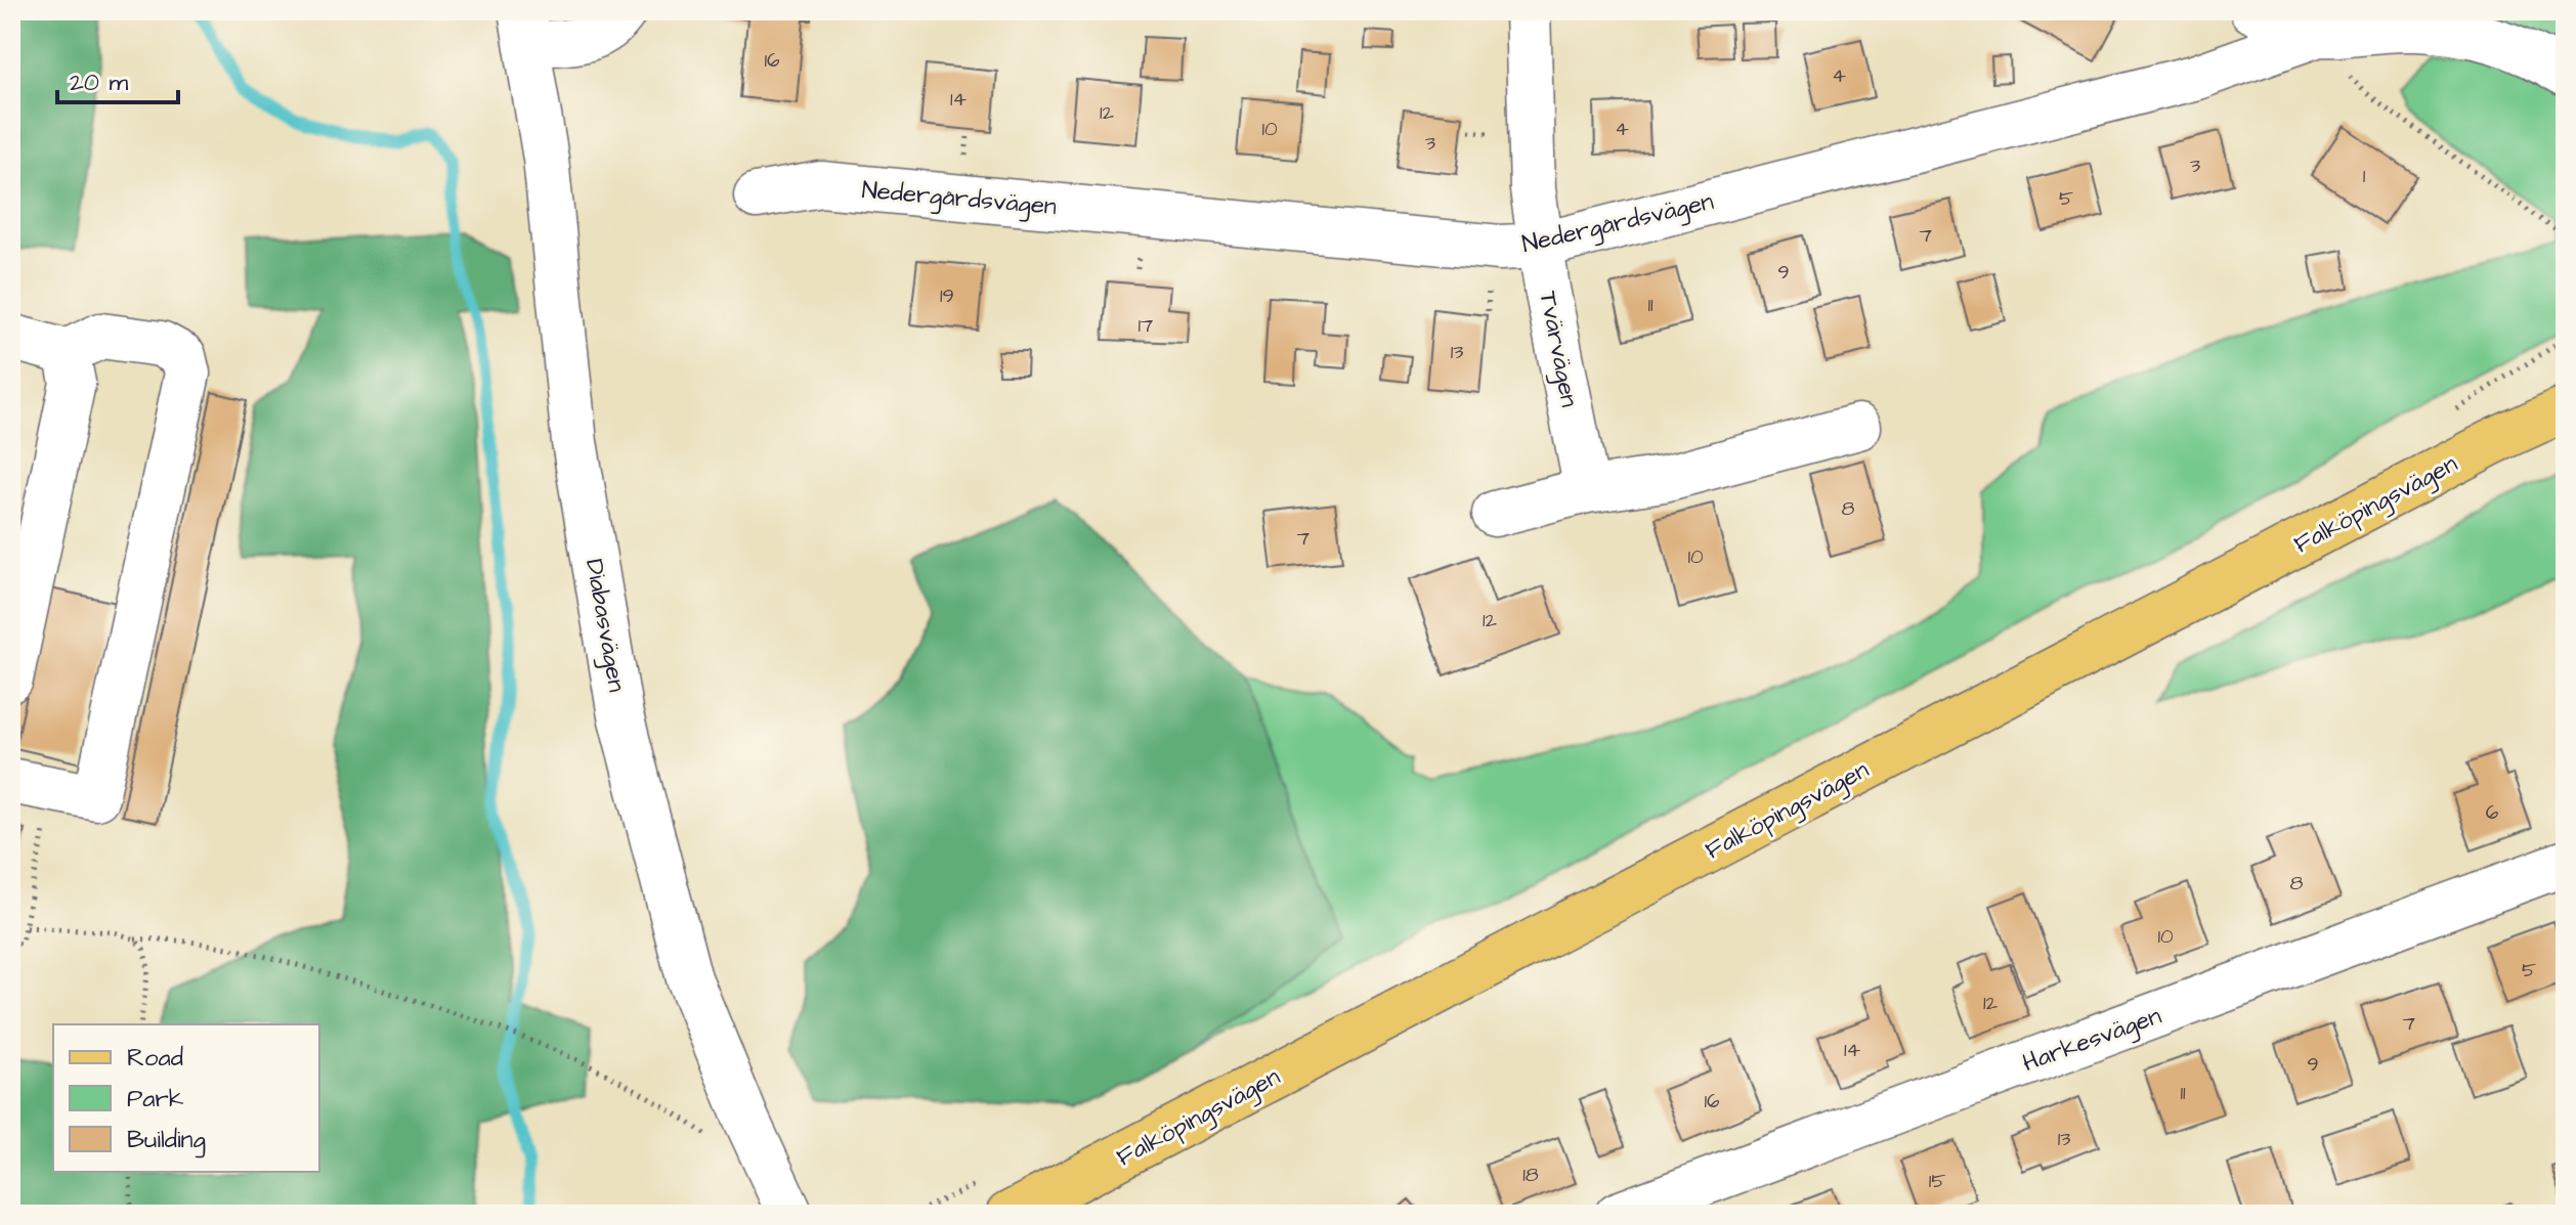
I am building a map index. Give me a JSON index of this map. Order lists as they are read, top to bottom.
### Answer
{
  "streets": {
    "main road": ["Falköpingsvägen"],
    "street": [
      "Nedergårdsvägen",
      "Tvärvägen",
      "Diabasvägen",
      "Harkesvägen"
    ]
  },
  "crossings": [
    ["Nedergårdsvägen", "Tvärvägen"]
  ],
  "house_numbers": [
    "16",
    "4",
    "14",
    "12",
    "10",
    "4",
    "3",
    "3",
    "1",
    "5",
    "7",
    "9",
    "19",
    "11",
    "17",
    "13",
    "8",
    "7",
    "10",
    "12",
    "6",
    "8",
    "10",
    "5",
    "12",
    "7",
    "14",
    "9",
    "11",
    "16",
    "13",
    "18",
    "15"
  ],
  "legend": ["Road", "Park", "Building"],
  "scale_bar": "20 m"
}
